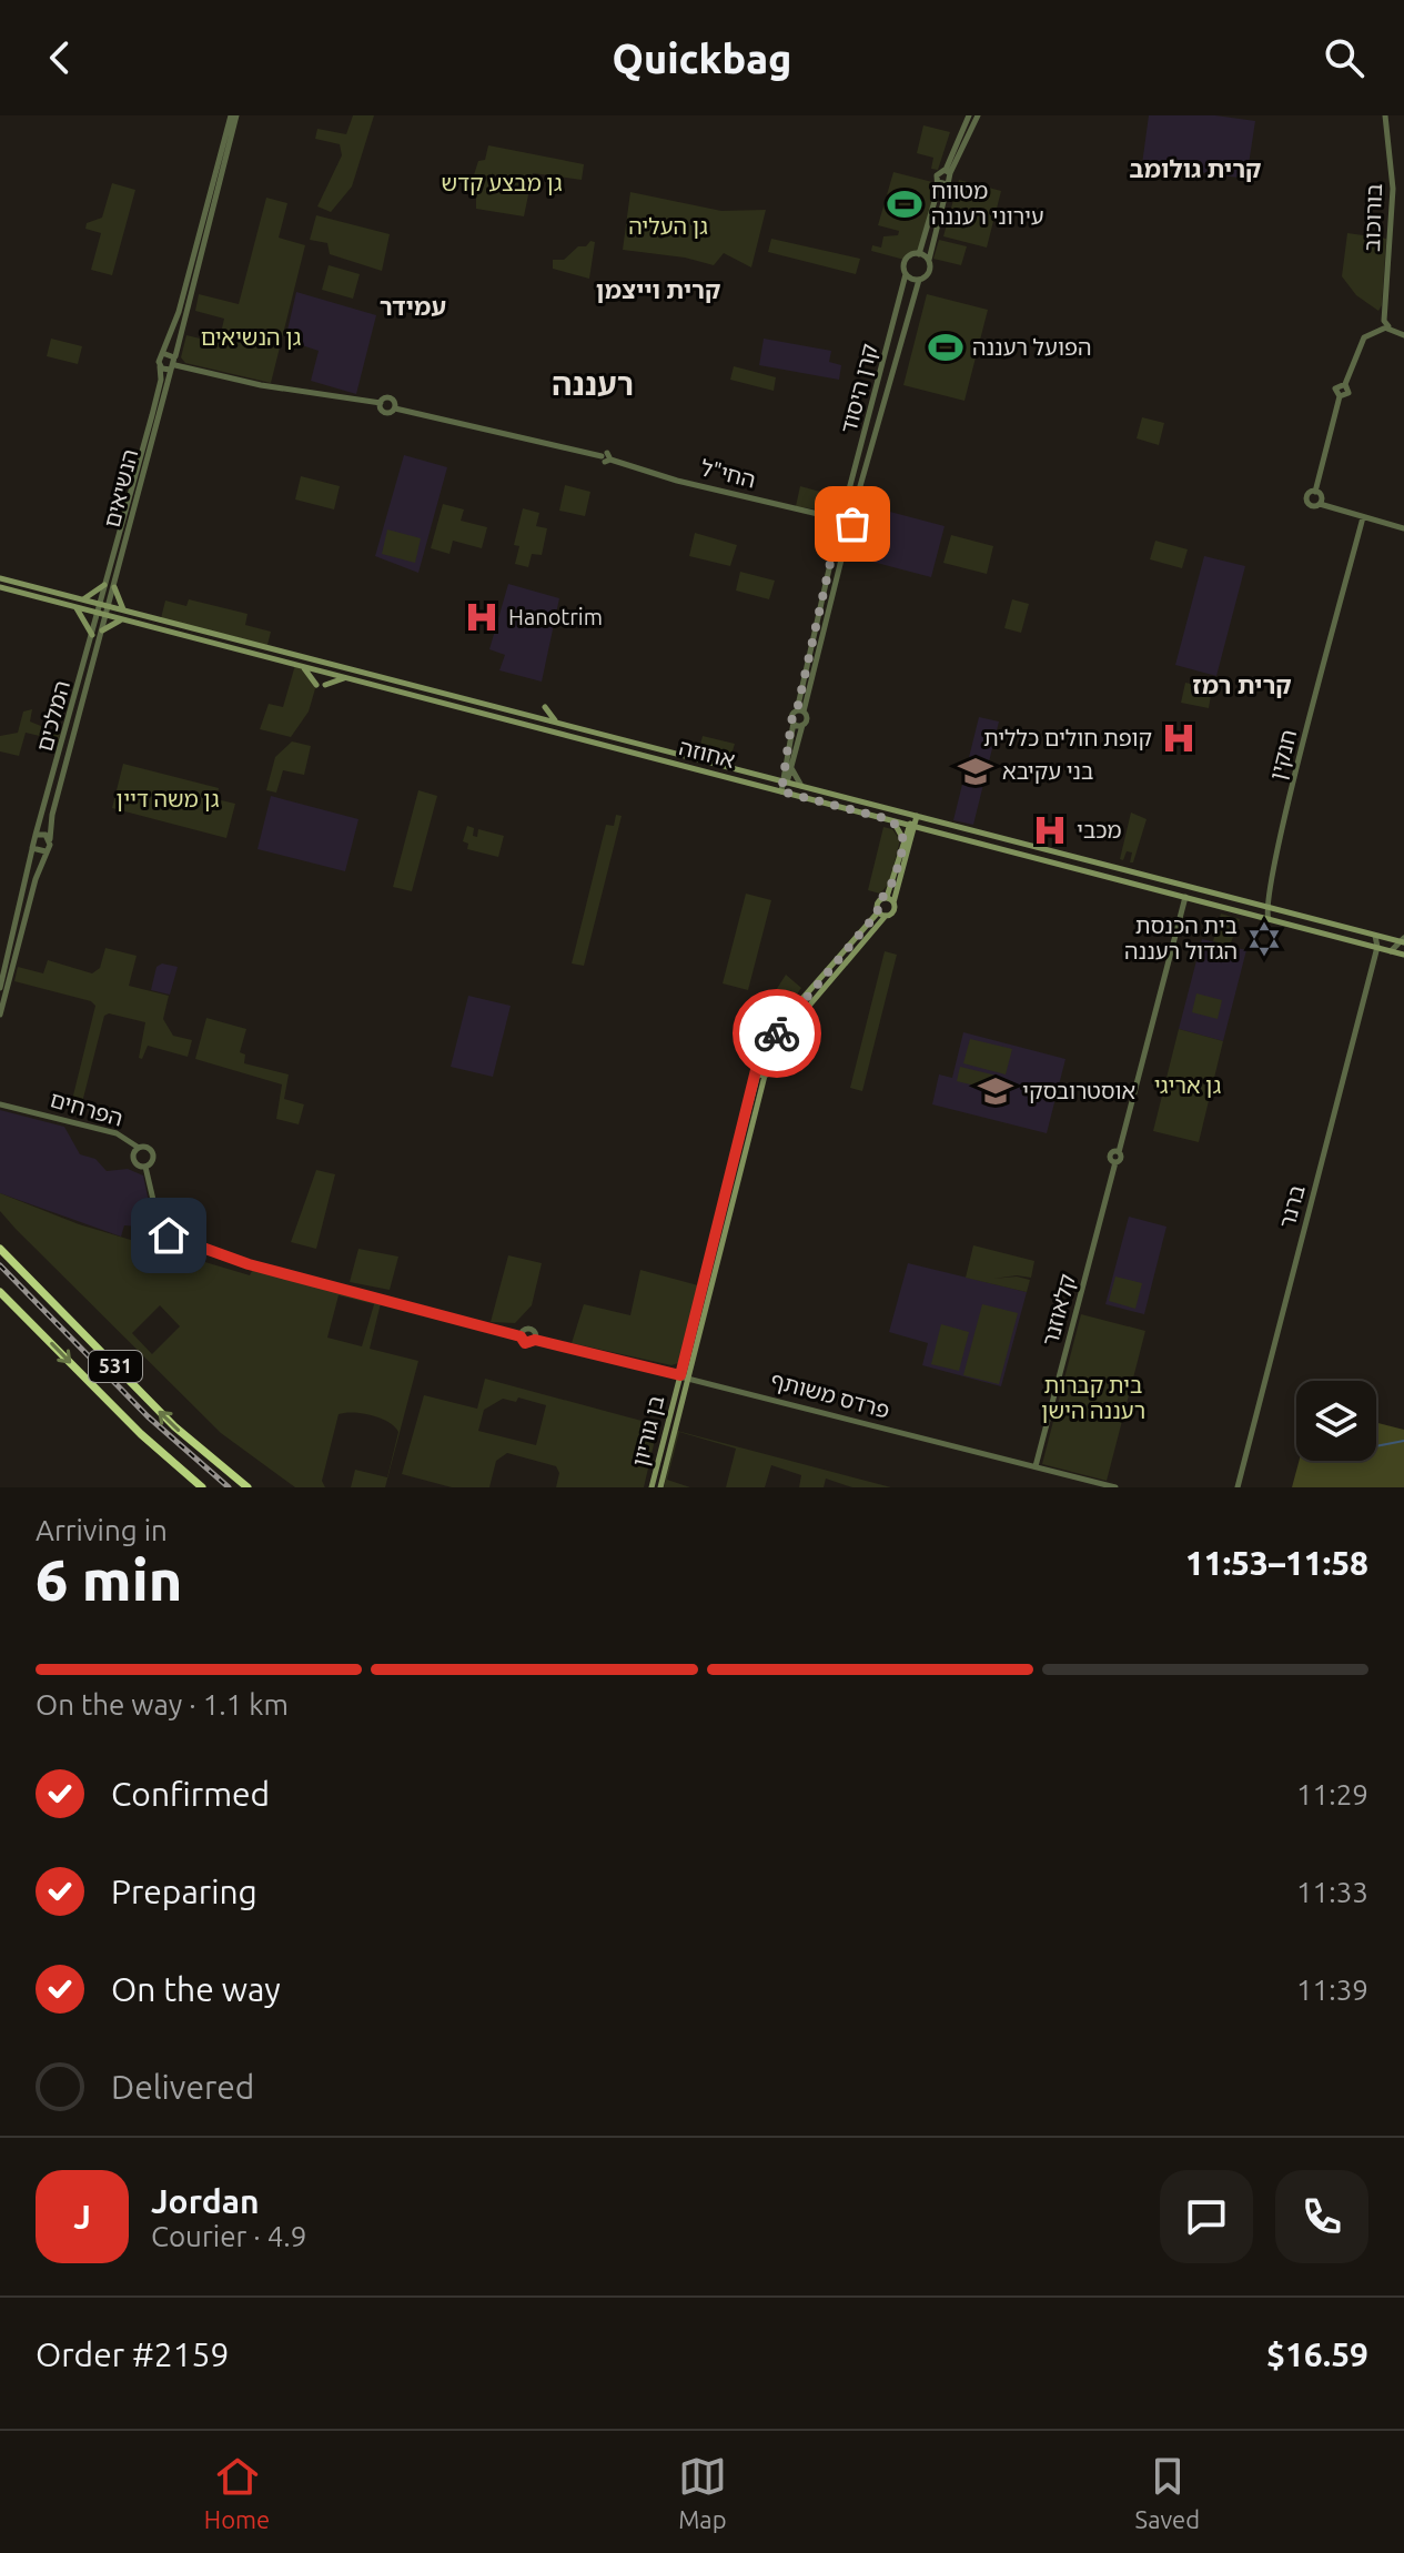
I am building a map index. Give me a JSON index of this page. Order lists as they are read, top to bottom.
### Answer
{
  "streets": {
    "highway": ["531"],
    "main road": ["אחוזה", "בן גוריון"],
    "street": [
      "בורוכוב",
      "קרן היסוד",
      "החי\"ל",
      "הנשיאים",
      "המלכים",
      "חנקין",
      "הפרחים",
      "ברנר",
      "קלאוזנר",
      "פרדס משותף"
    ]
  },
  "crossings": [
    ["קרן היסוד", "החי\"ל"],
    ["החי\"ל", "הנשיאים"],
    ["הנשיאים", "המלכים"],
    ["הנשיאים", "אחוזה"],
    ["המלכים", "אחוזה"],
    ["אחוזה", "חנקין"],
    ["אחוזה", "ברנר"],
    ["אחוזה", "קלאוזנר"],
    ["קלאוזנר", "פרדס משותף"],
    ["פרדס משותף", "בן גוריון"]
  ],
  "districts": [
    "קרית גולומב",
    "קרית וייצמן",
    "עמידר",
    "רעננה",
    "קרית רמז"
  ],
  "parks": [
    "גן מבצע קדש",
    "גן העליה",
    "גן הנשיאים",
    "גן משה דיין",
    "גן אריגי",
    "בית קברות רעננה הישן"
  ],
  "places": {
    "sports": ["מטווח עירוני רעננה", "הפועל רעננה"],
    "hospital": ["Hanotrim", "קופת חולים כללית", "מכבי"],
    "school or university": ["בני עקיבא", "אוסטרובסקי"],
    "synagogue": ["בית הכנסת הגדול רעננה"]
  },
  "page": {
    "header": "Quickbag",
    "heading": ["6 min", "Arriving in", "11:53–11:58"],
    "panel": [
      "Jordan",
      "Courier · 4.9",
      "Order #2159",
      "$16.59"
    ],
    "bar": "On the way · 1.1 km",
    "list": [
      ["Confirmed", "11:29"],
      ["Preparing", "11:33"],
      ["On the way", "11:39"],
      "Delivered"
    ],
    "round": "J",
    "tabs": ["Home", "Map", "Saved"]
  }
}
